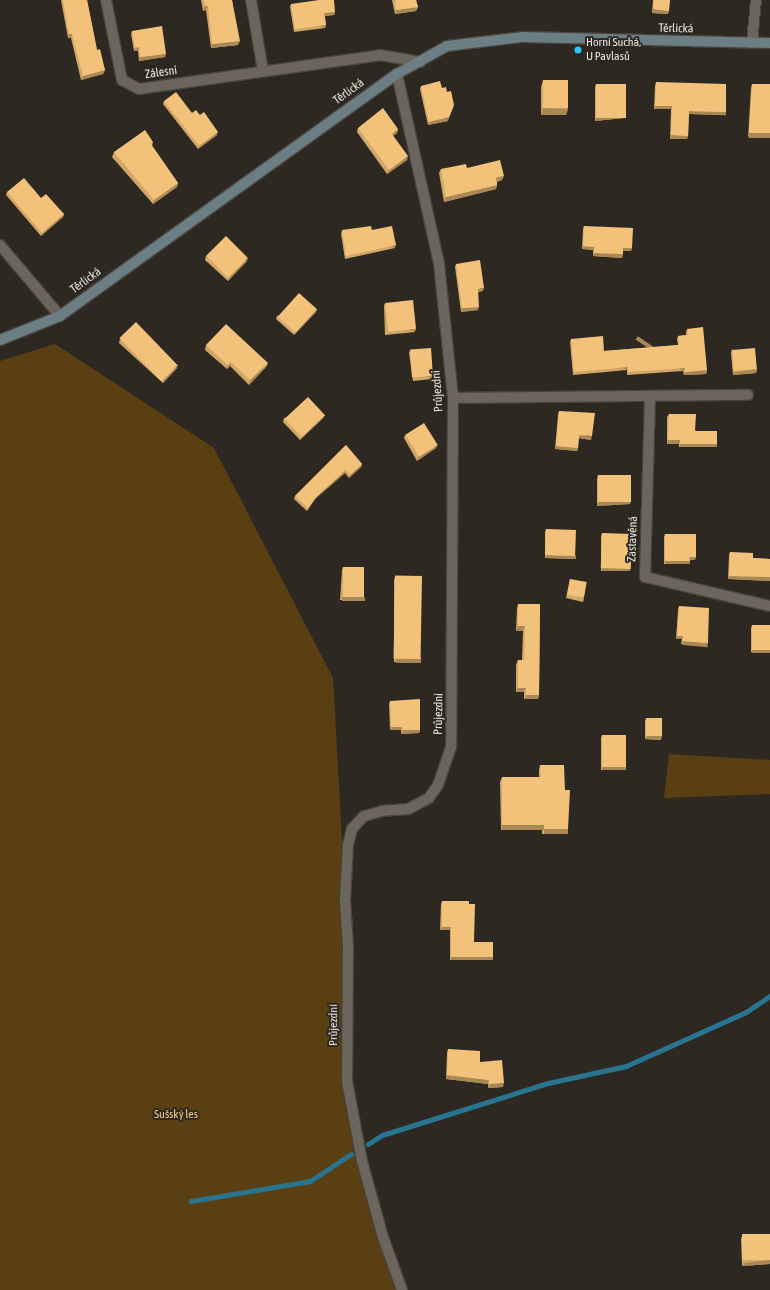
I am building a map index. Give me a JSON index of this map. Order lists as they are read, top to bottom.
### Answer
{
  "streets": {
    "main road": ["Těrlická"],
    "street": ["Zálesní", "Průjezdní", "Zastavěná"]
  },
  "crossings": [
    ["Těrlická", "Zálesní"],
    ["Těrlická", "Průjezdní"]
  ],
  "parks": ["Sušský les"],
  "places": ["Horní Suchá, U Pavlasů"]
}
